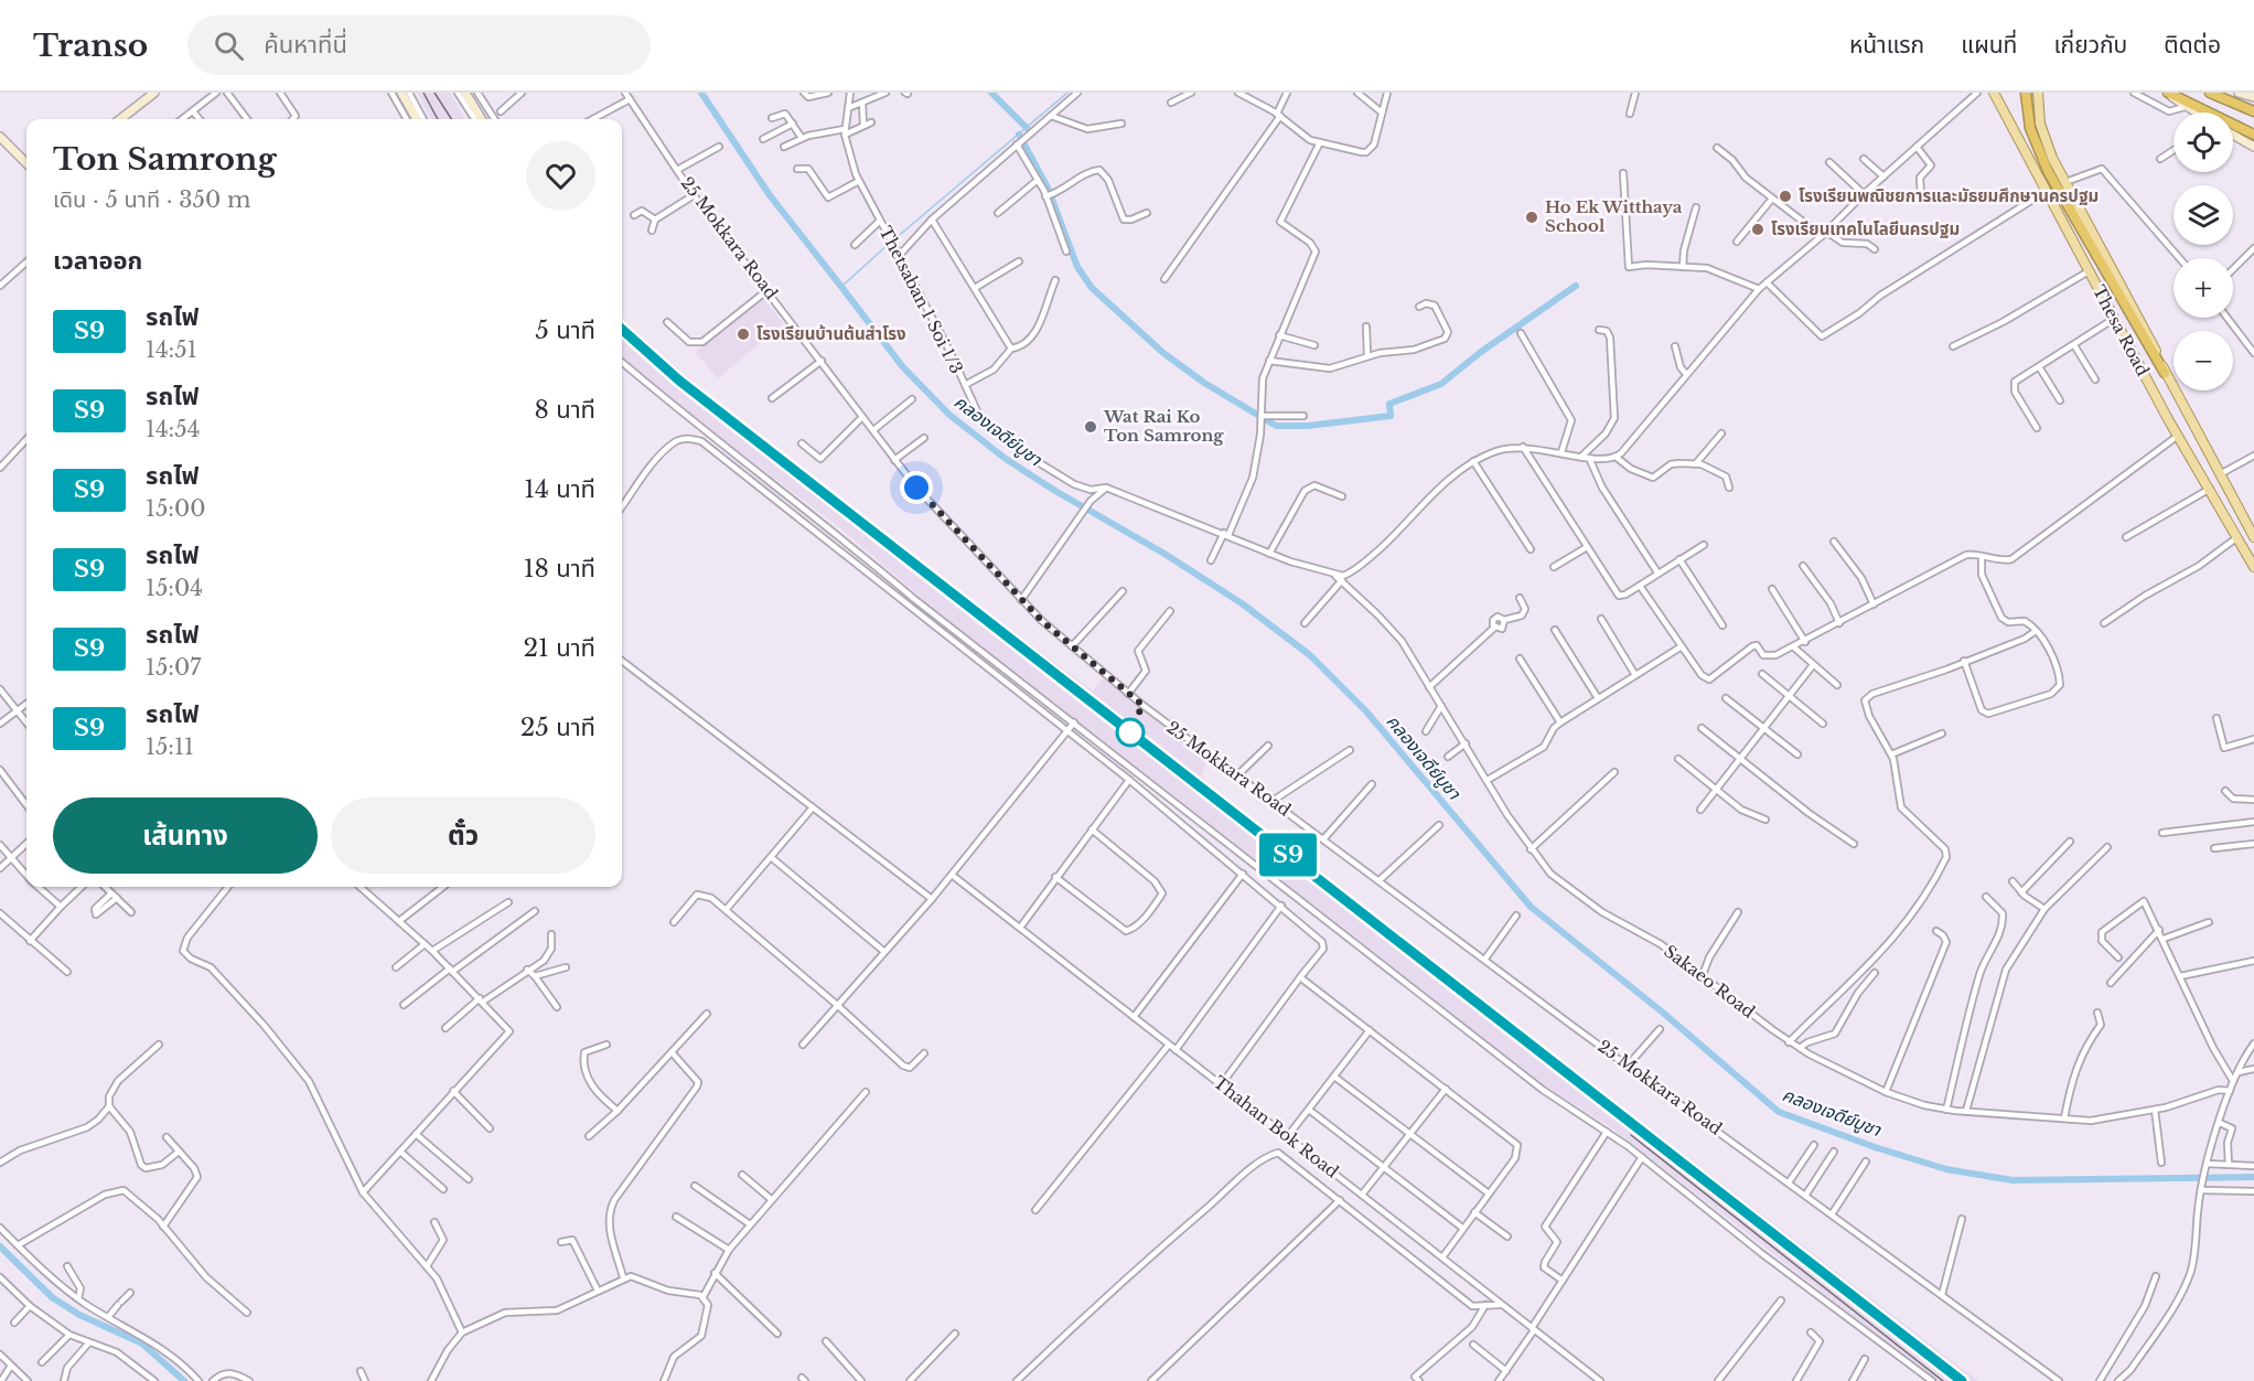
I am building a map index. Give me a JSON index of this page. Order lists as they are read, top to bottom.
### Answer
{
  "streets": {
    "main road": ["Thesa Road"],
    "street": [
      "25 Mokkara Road",
      "Thetsaban 1 Soi 1/3",
      "Sakaeo Road",
      "Thahan Bok Road"
    ]
  },
  "crossings": [
    ["Thetsaban 1 Soi 1/3", "Sakaeo Road"]
  ],
  "water": ["คลองเจดีย์บูชา"],
  "places": [
    "โรงเรียนพณิชยการและมัธยมศึกษานครปฐม",
    "Ho Ek Witthaya School",
    "โรงเรียนเทคโนโลยีนครปฐม",
    "โรงเรียนบ้านต้นสำโรง",
    "Wat Rai Ko Ton Samrong"
  ],
  "page": {
    "header": "Transo",
    "search": "ค้นหาที่นี่",
    "nav": [
      "หน้าแรก",
      "แผนที่",
      "เกี่ยวกับ",
      "ติดต่อ"
    ],
    "on_map": "S9",
    "map_buttons": ["+", "−"],
    "heading": [
      ["Ton Samrong", "เดิน · 5 นาที · 350 m"],
      "เวลาออก"
    ],
    "list": [
      {
        "mark": "S9",
        "name": "รถไฟ",
        "note": "14:51",
        "value": "5 นาที"
      },
      {
        "mark": "S9",
        "name": "รถไฟ",
        "note": "14:54",
        "value": "8 นาที"
      },
      {
        "mark": "S9",
        "name": "รถไฟ",
        "note": "15:00",
        "value": "14 นาที"
      },
      {
        "mark": "S9",
        "name": "รถไฟ",
        "note": "15:04",
        "value": "18 นาที"
      },
      {
        "mark": "S9",
        "name": "รถไฟ",
        "note": "15:07",
        "value": "21 นาที"
      },
      {
        "mark": "S9",
        "name": "รถไฟ",
        "note": "15:11",
        "value": "25 นาที"
      }
    ],
    "buttons": ["เส้นทาง", "ตั๋ว"]
  }
}
